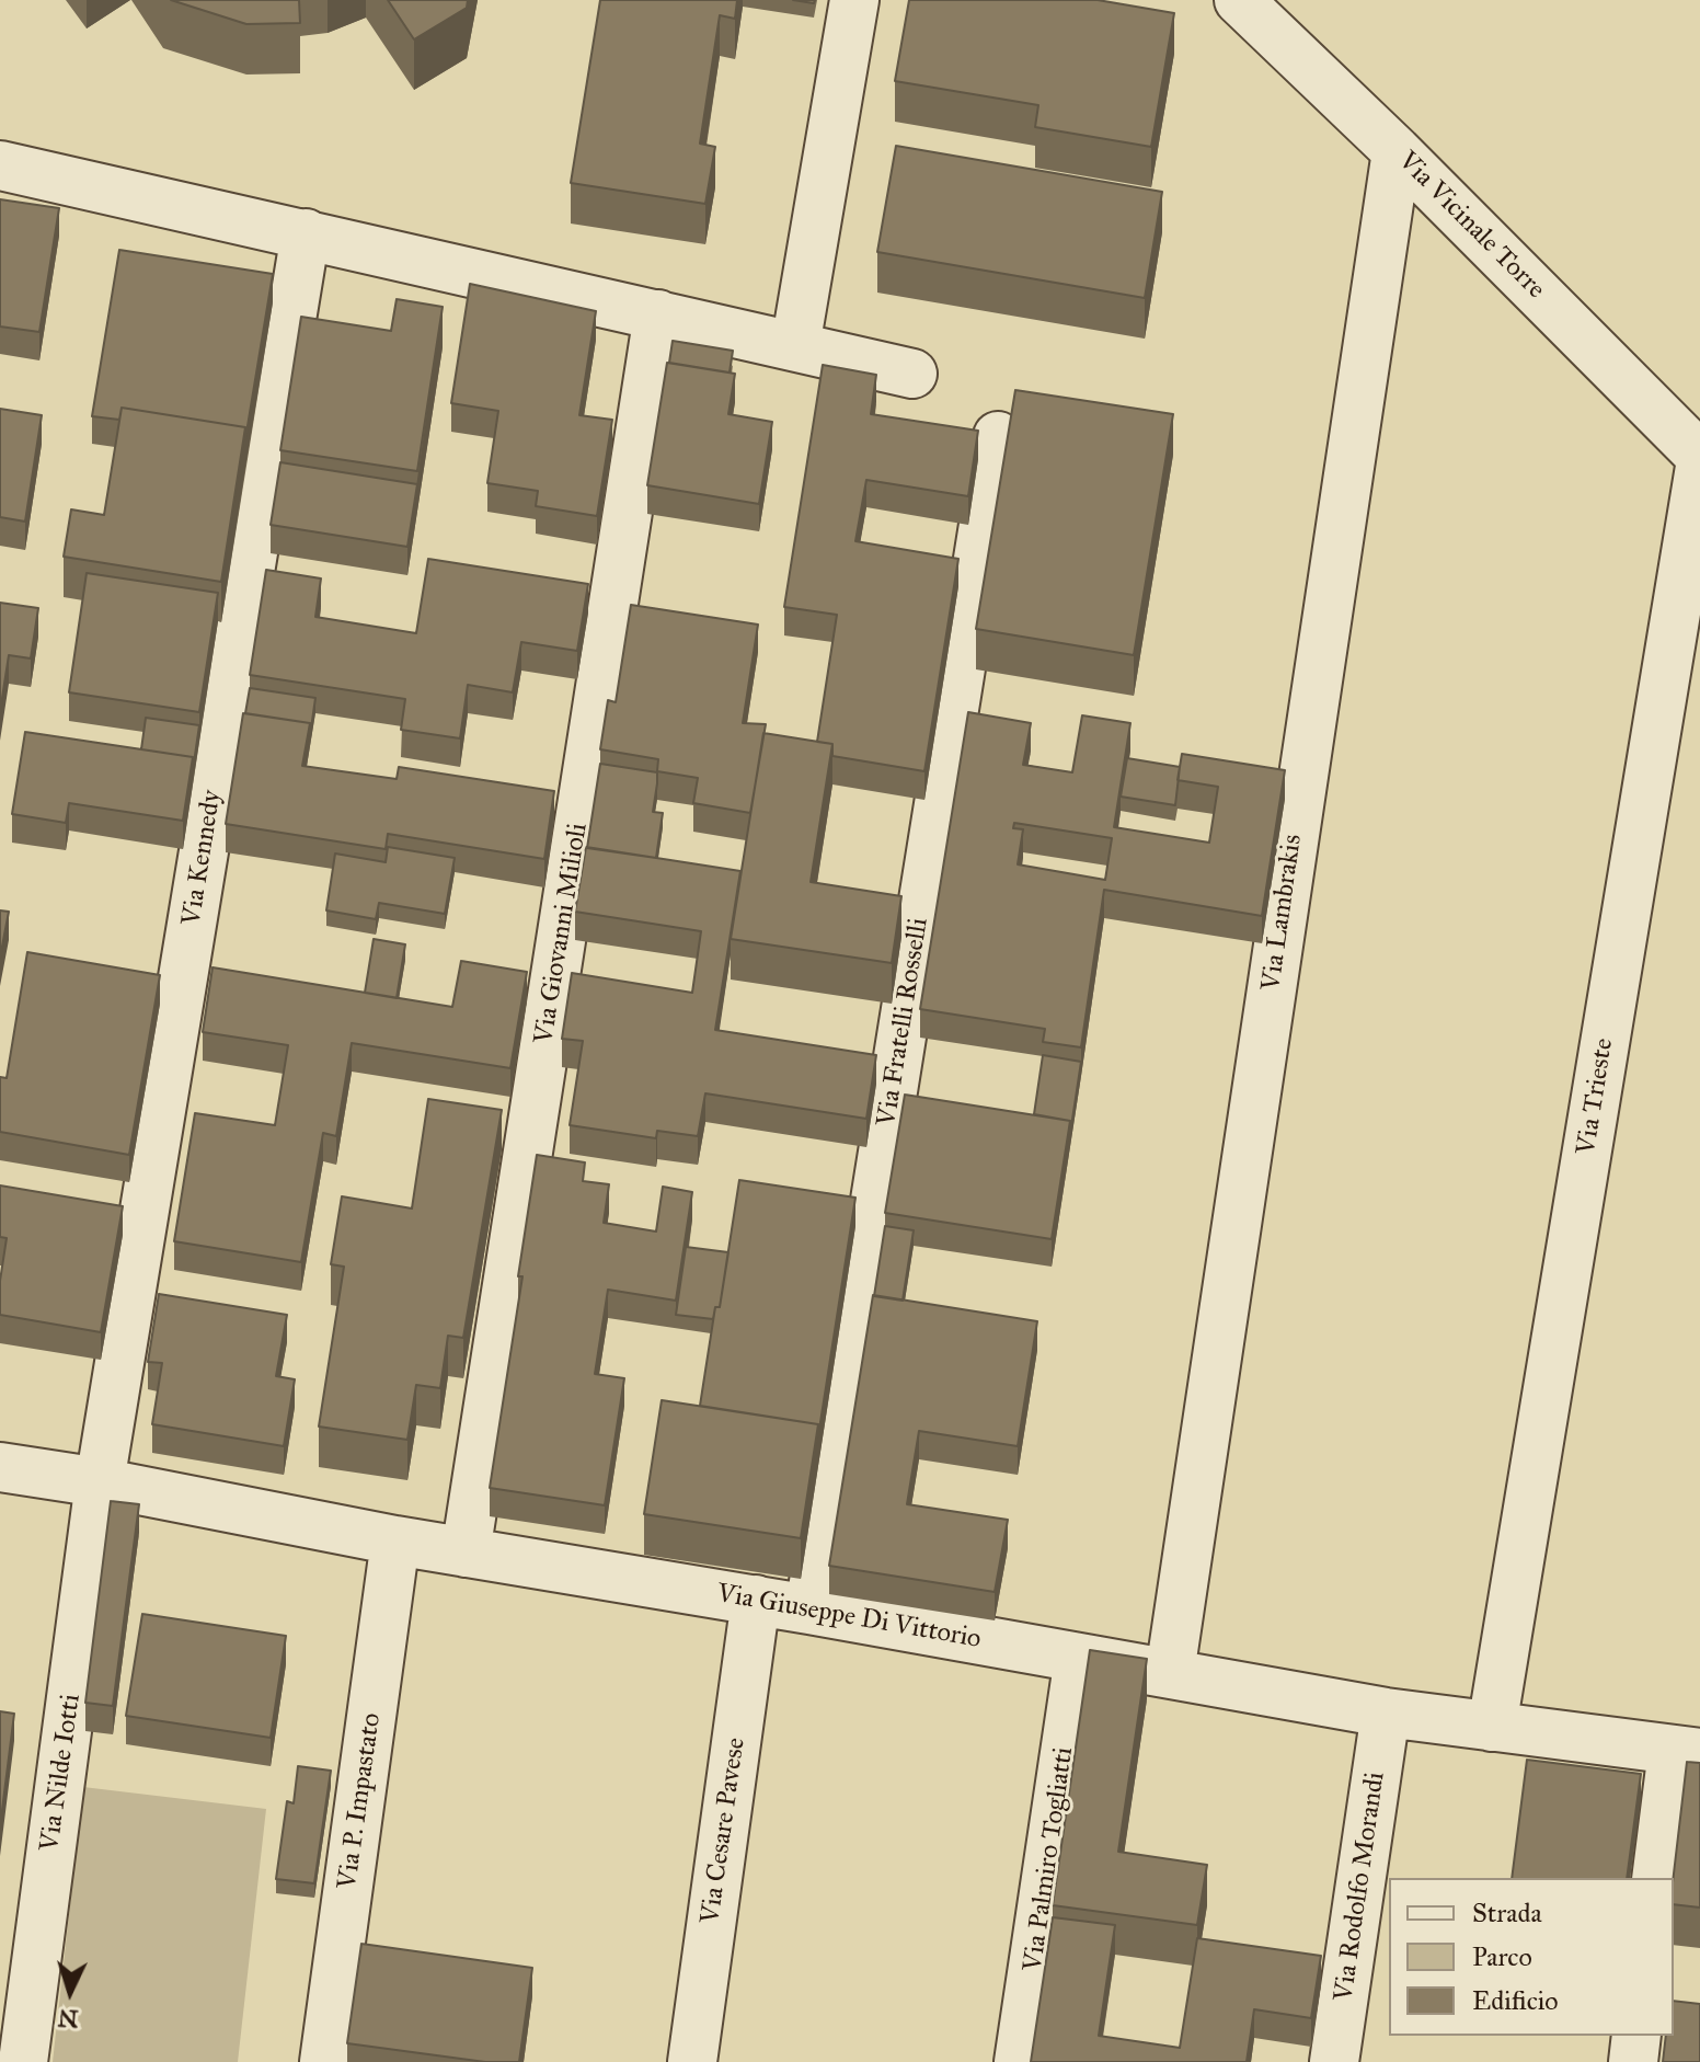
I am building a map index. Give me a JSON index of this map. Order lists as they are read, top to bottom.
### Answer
{
  "streets": {
    "street": [
      "Via Vicinale Torre",
      "Via Kennedy",
      "Via Lambrakis",
      "Via Giovanni Milioli",
      "Via Fratelli Rosselli",
      "Via Trieste",
      "Via Giuseppe Di Vittorio",
      "Via Nilde Iotti",
      "Via P. Impastato",
      "Via Cesare Pavese",
      "Via Palmiro Togliatti",
      "Via Rodolfo Morandi"
    ]
  },
  "crossings": [
    ["Via Vicinale Torre", "Via Lambrakis"],
    ["Via Kennedy", "Via Giuseppe Di Vittorio"],
    ["Via Kennedy", "Via Nilde Iotti"],
    ["Via Lambrakis", "Via Giuseppe Di Vittorio"],
    ["Via Giovanni Milioli", "Via Giuseppe Di Vittorio"],
    ["Via Fratelli Rosselli", "Via Giuseppe Di Vittorio"],
    ["Via Trieste", "Via Giuseppe Di Vittorio"],
    ["Via Giuseppe Di Vittorio", "Via Nilde Iotti"],
    ["Via Giuseppe Di Vittorio", "Via P. Impastato"],
    ["Via Giuseppe Di Vittorio", "Via Cesare Pavese"],
    ["Via Giuseppe Di Vittorio", "Via Palmiro Togliatti"],
    ["Via Giuseppe Di Vittorio", "Via Rodolfo Morandi"]
  ],
  "legend": ["Strada", "Parco", "Edificio"],
  "north": "bottom"
}
